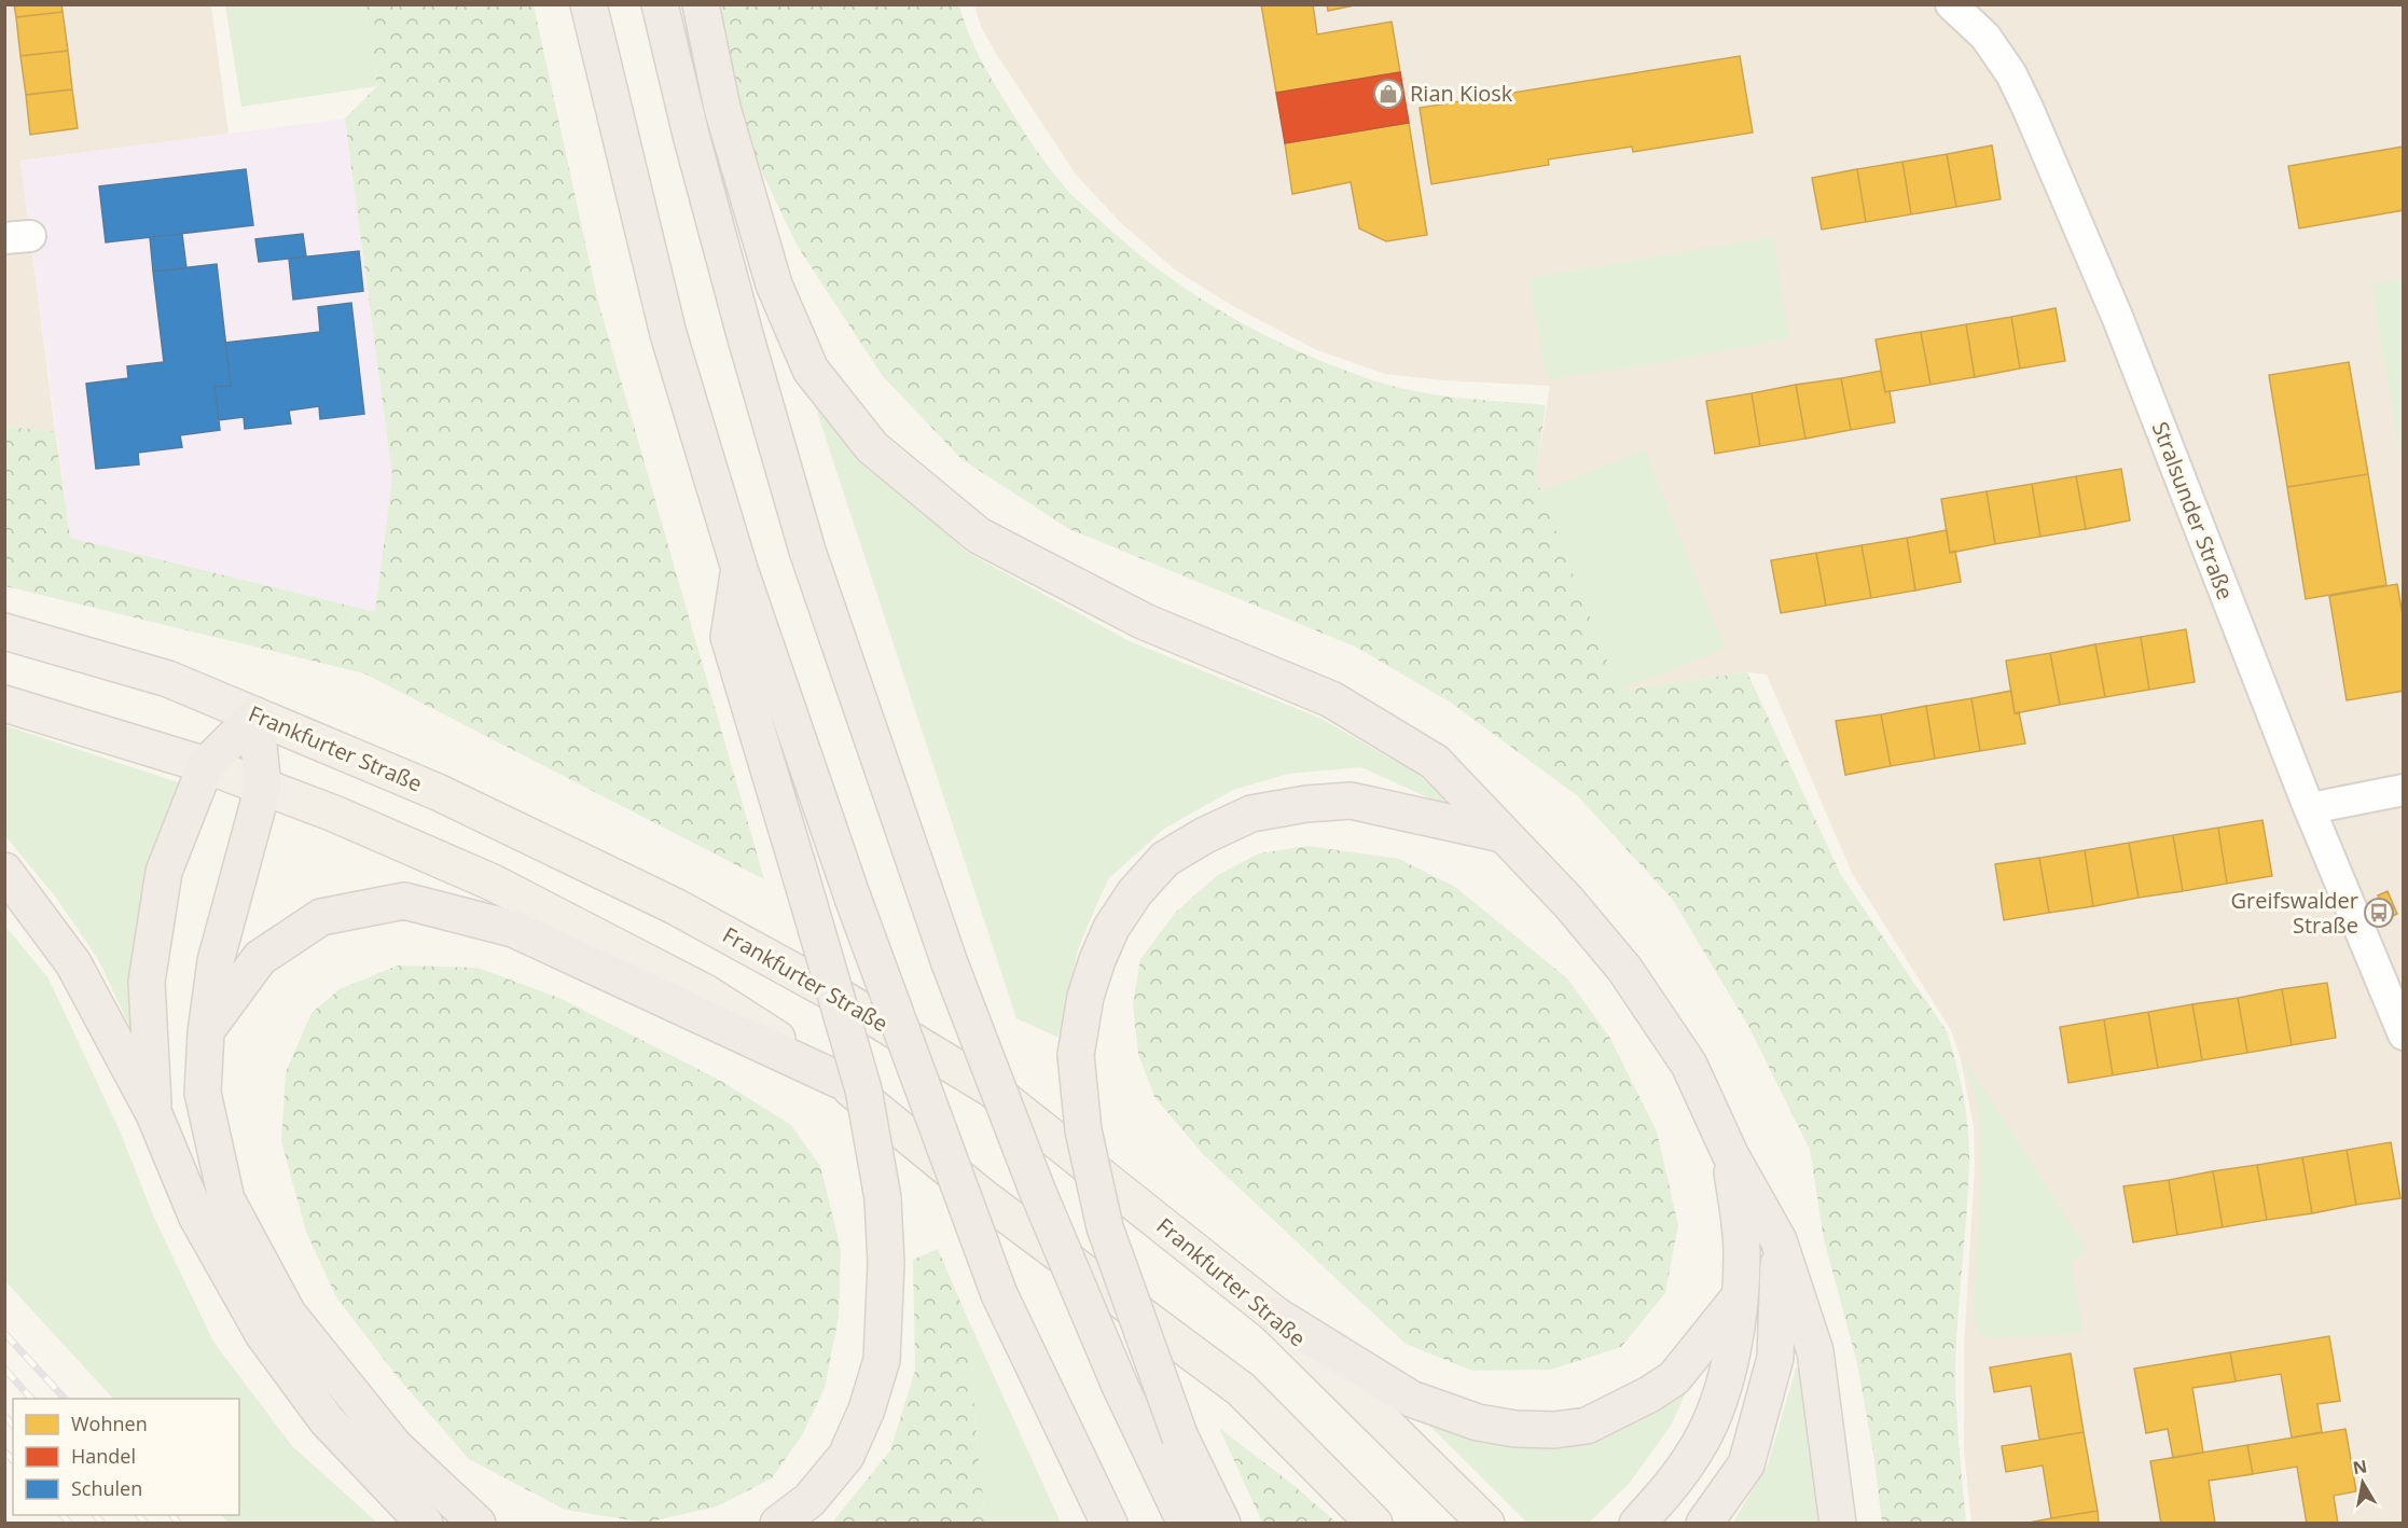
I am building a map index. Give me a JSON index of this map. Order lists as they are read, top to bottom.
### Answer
{
  "streets": {
    "highway": ["Frankfurter Straße"],
    "street": ["Stralsunder Straße"]
  },
  "places": {
    "shop": ["Rian Kiosk"],
    "bus stop": ["Greifswalder Straße"]
  },
  "legend": ["Wohnen", "Handel", "Schulen"],
  "north": "top"
}
